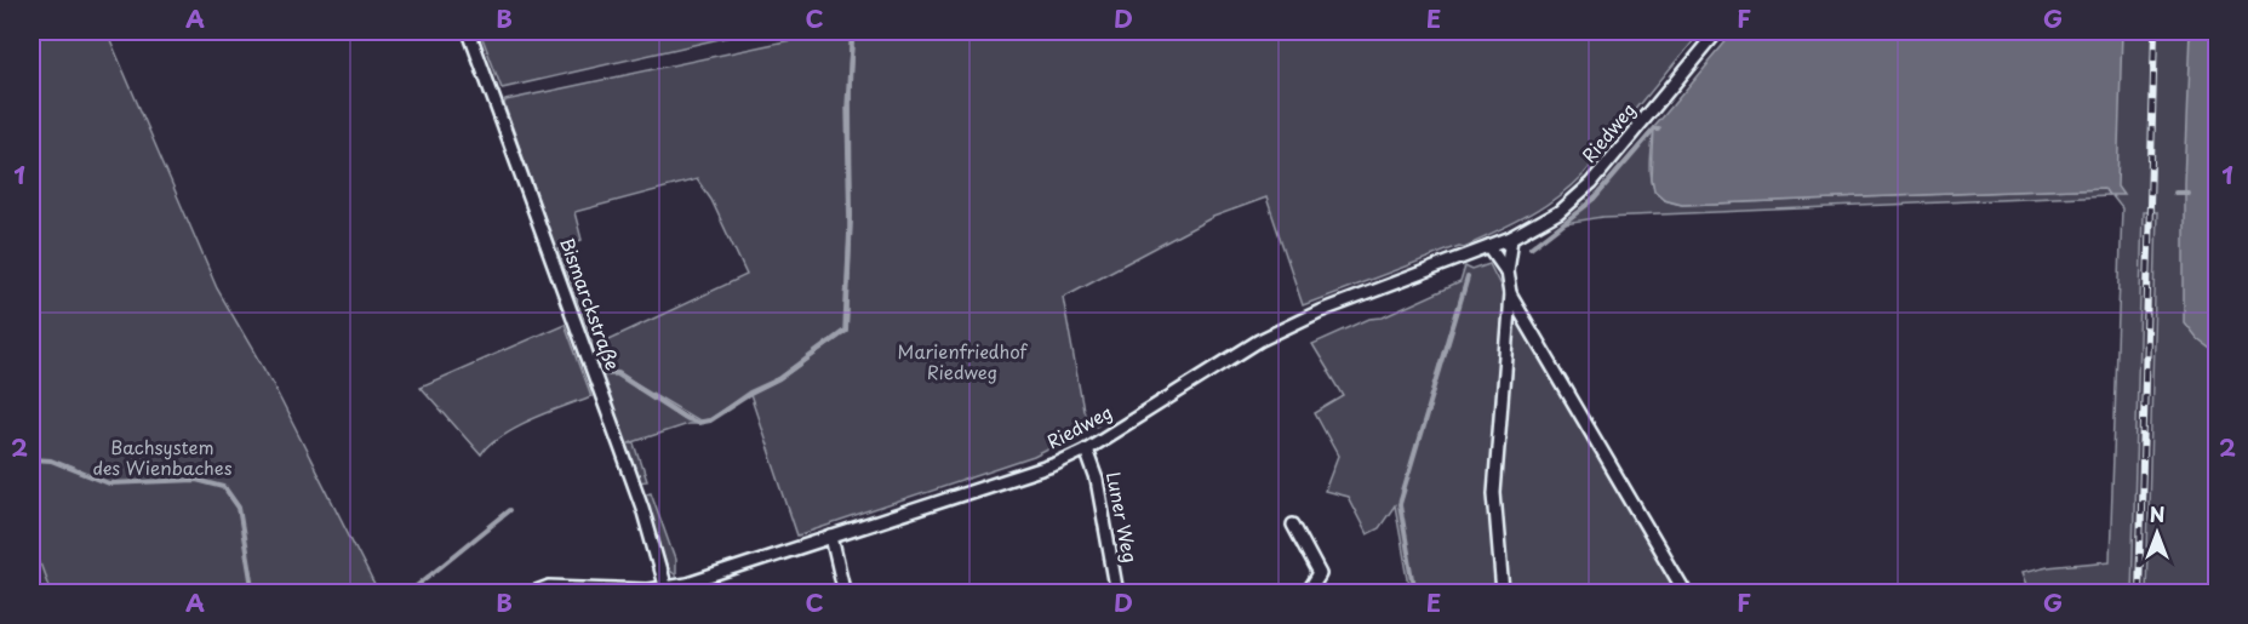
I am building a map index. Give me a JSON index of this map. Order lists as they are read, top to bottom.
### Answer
{
  "streets": {
    "street": ["Riedweg", "Bismarckstraße", "Luner Weg"]
  },
  "crossings": [
    ["Riedweg", "Bismarckstraße"],
    ["Riedweg", "Luner Weg"]
  ],
  "parks": ["Marienfriedhof Riedweg", "Bachsystem des Wienbaches"],
  "north": "top",
  "grid": {
    "columns": [
      "A",
      "B",
      "C",
      "D",
      "E",
      "F",
      "G"
    ],
    "rows": ["1", "2"]
  }
}
